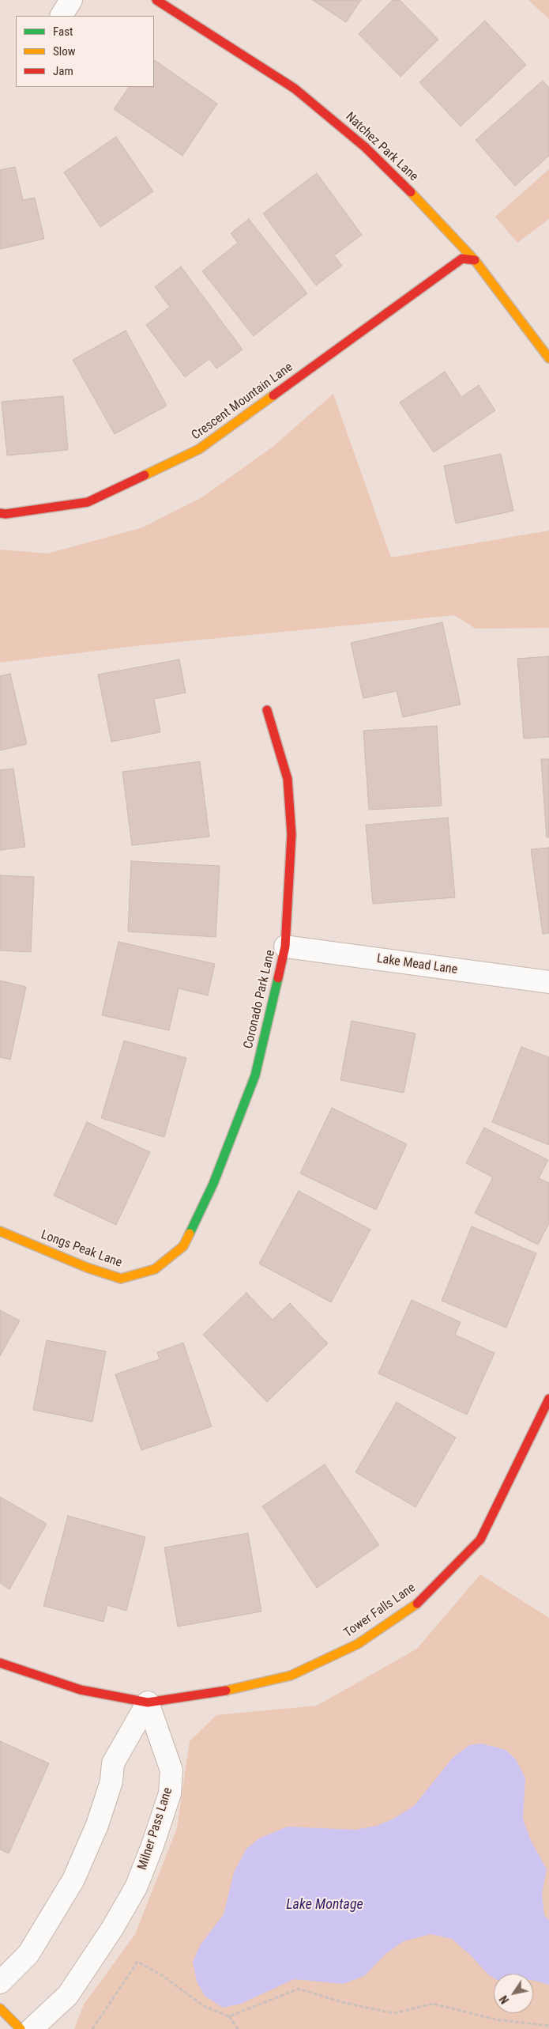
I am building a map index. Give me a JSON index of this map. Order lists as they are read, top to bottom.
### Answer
{
  "streets": {
    "street": [
      "Natchez Park Lane",
      "Crescent Mountain Lane",
      "Lake Mead Lane",
      "Coronado Park Lane",
      "Longs Peak Lane",
      "Tower Falls Lane",
      "Milner Pass Lane"
    ]
  },
  "crossings": [
    ["Natchez Park Lane", "Crescent Mountain Lane"],
    ["Lake Mead Lane", "Coronado Park Lane"],
    ["Coronado Park Lane", "Longs Peak Lane"],
    ["Tower Falls Lane", "Milner Pass Lane"]
  ],
  "water": ["Lake Montage"],
  "legend": ["Fast", "Slow", "Jam"],
  "north": "bottom left"
}
